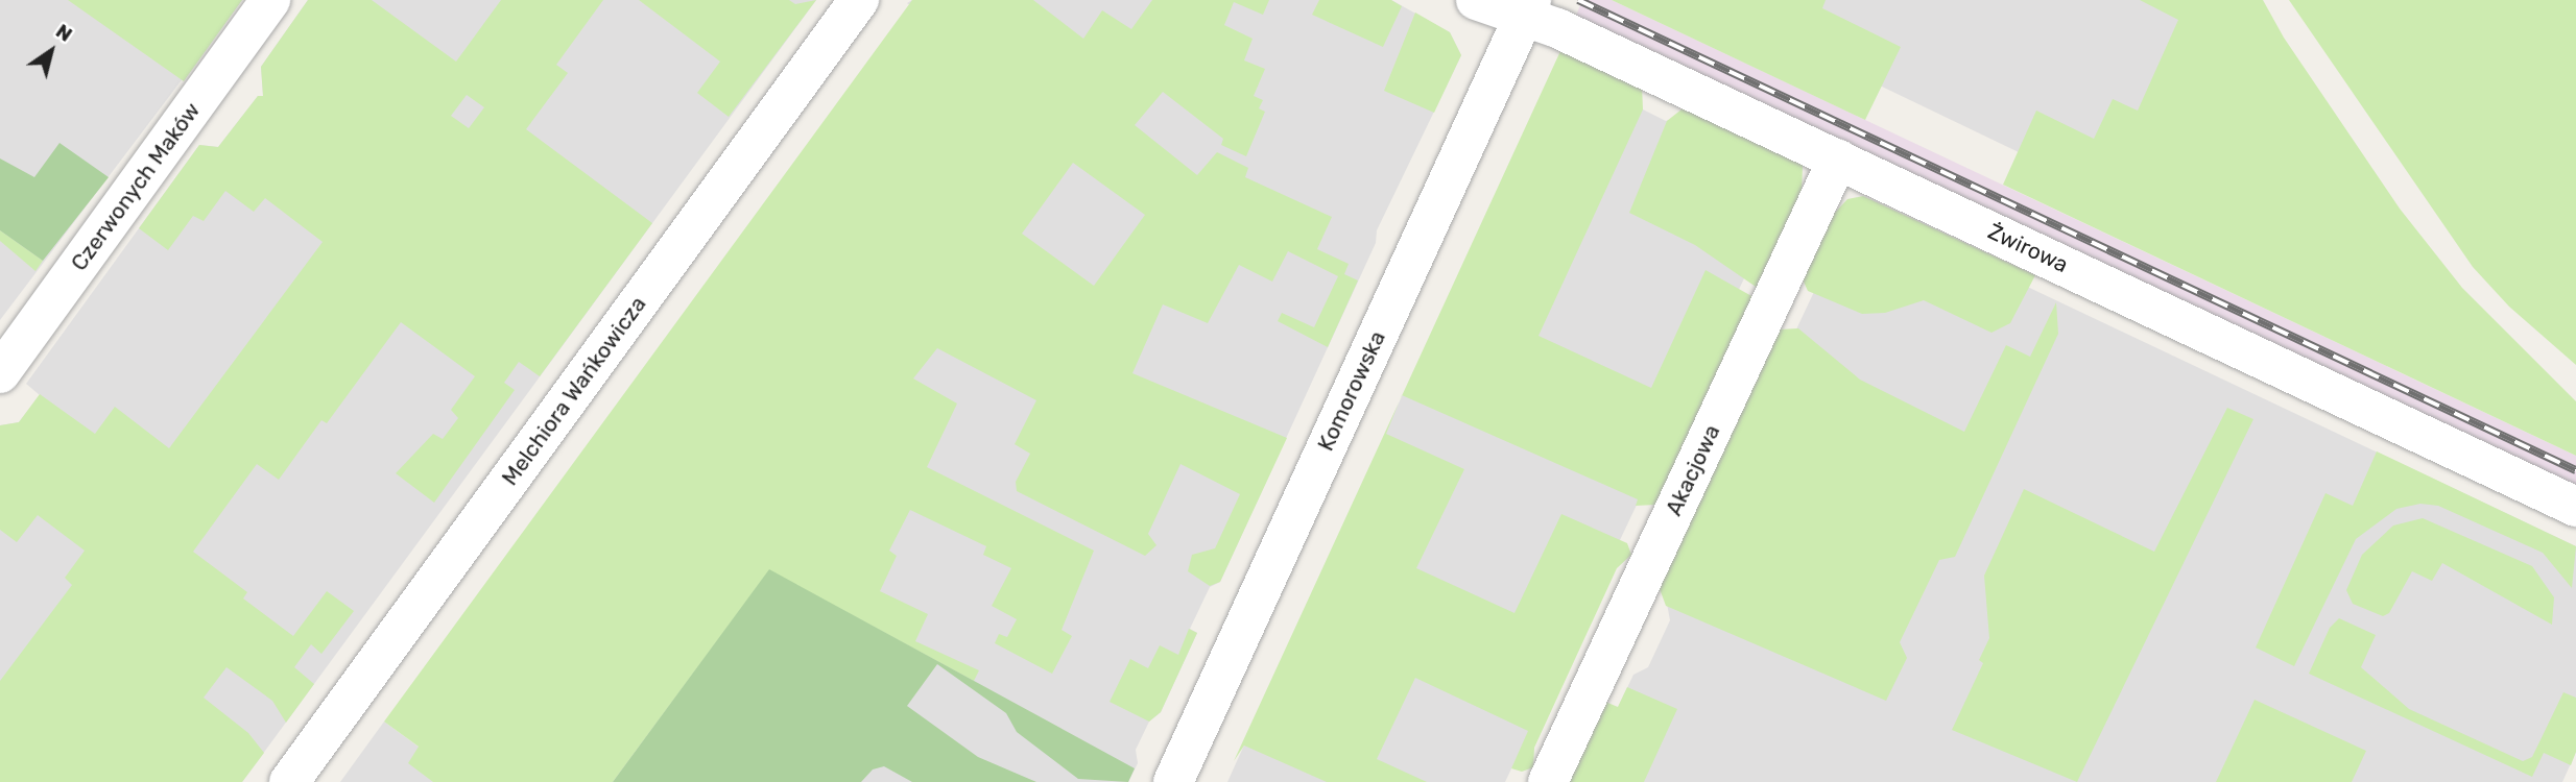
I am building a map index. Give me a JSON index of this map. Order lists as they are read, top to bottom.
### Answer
{
  "streets": {
    "street": [
      "Czerwonych Maków",
      "Żwirowa",
      "Melchiora Wańkowicza",
      "Komorowska",
      "Akacjowa"
    ]
  },
  "crossings": [
    ["Żwirowa", "Komorowska"],
    ["Żwirowa", "Akacjowa"]
  ],
  "north": "top right"
}
